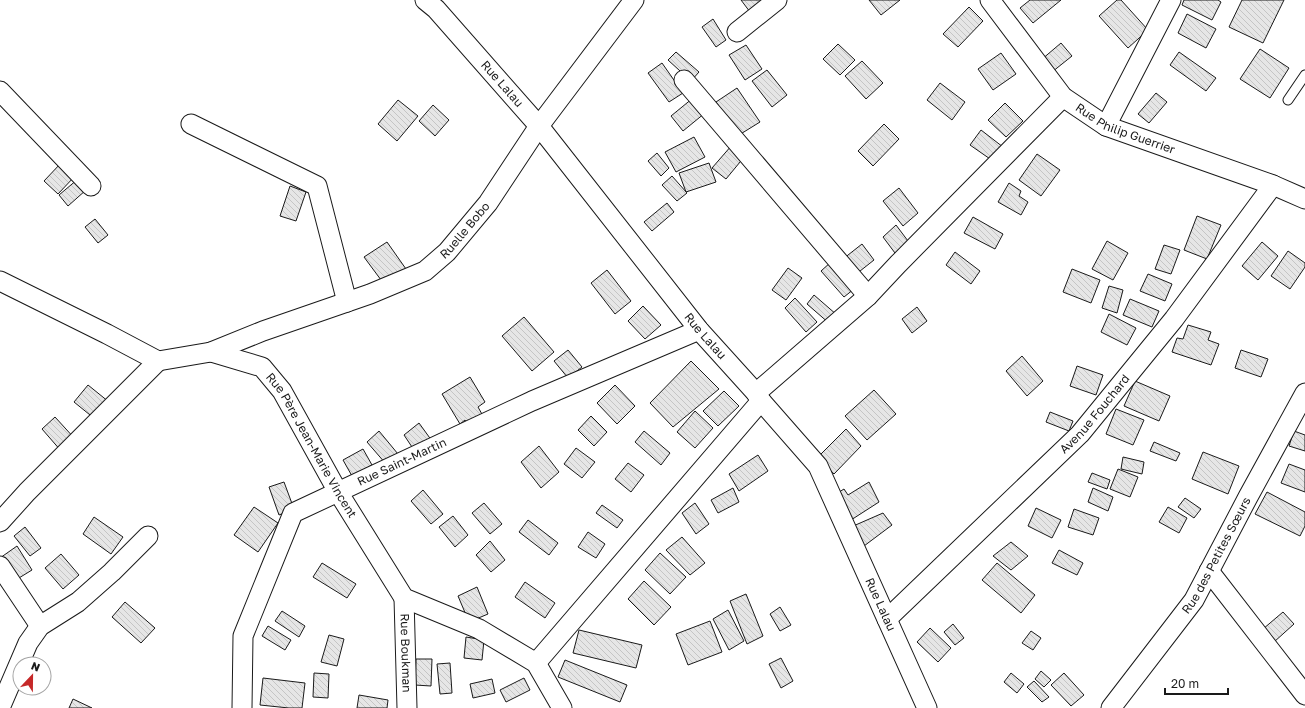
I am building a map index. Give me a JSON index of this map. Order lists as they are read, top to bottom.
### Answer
{
  "streets": {
    "street": [
      "Rue Lalau",
      "Rue Philip Guerrier",
      "Ruelle Bobo",
      "Avenue Fouchard",
      "Rue Père Jean-Marie Vincent",
      "Rue Saint-Martin",
      "Rue des Petites Sœurs",
      "Rue Boukman"
    ]
  },
  "crossings": [
    ["Rue Lalau", "Ruelle Bobo"],
    ["Rue Lalau", "Avenue Fouchard"],
    ["Rue Lalau", "Rue Saint-Martin"],
    ["Rue Philip Guerrier", "Avenue Fouchard"],
    ["Ruelle Bobo", "Rue Père Jean-Marie Vincent"],
    ["Rue Père Jean-Marie Vincent", "Rue Saint-Martin"],
    ["Rue Père Jean-Marie Vincent", "Rue Boukman"]
  ],
  "scale_bar": "20 m",
  "north": "top"
}
